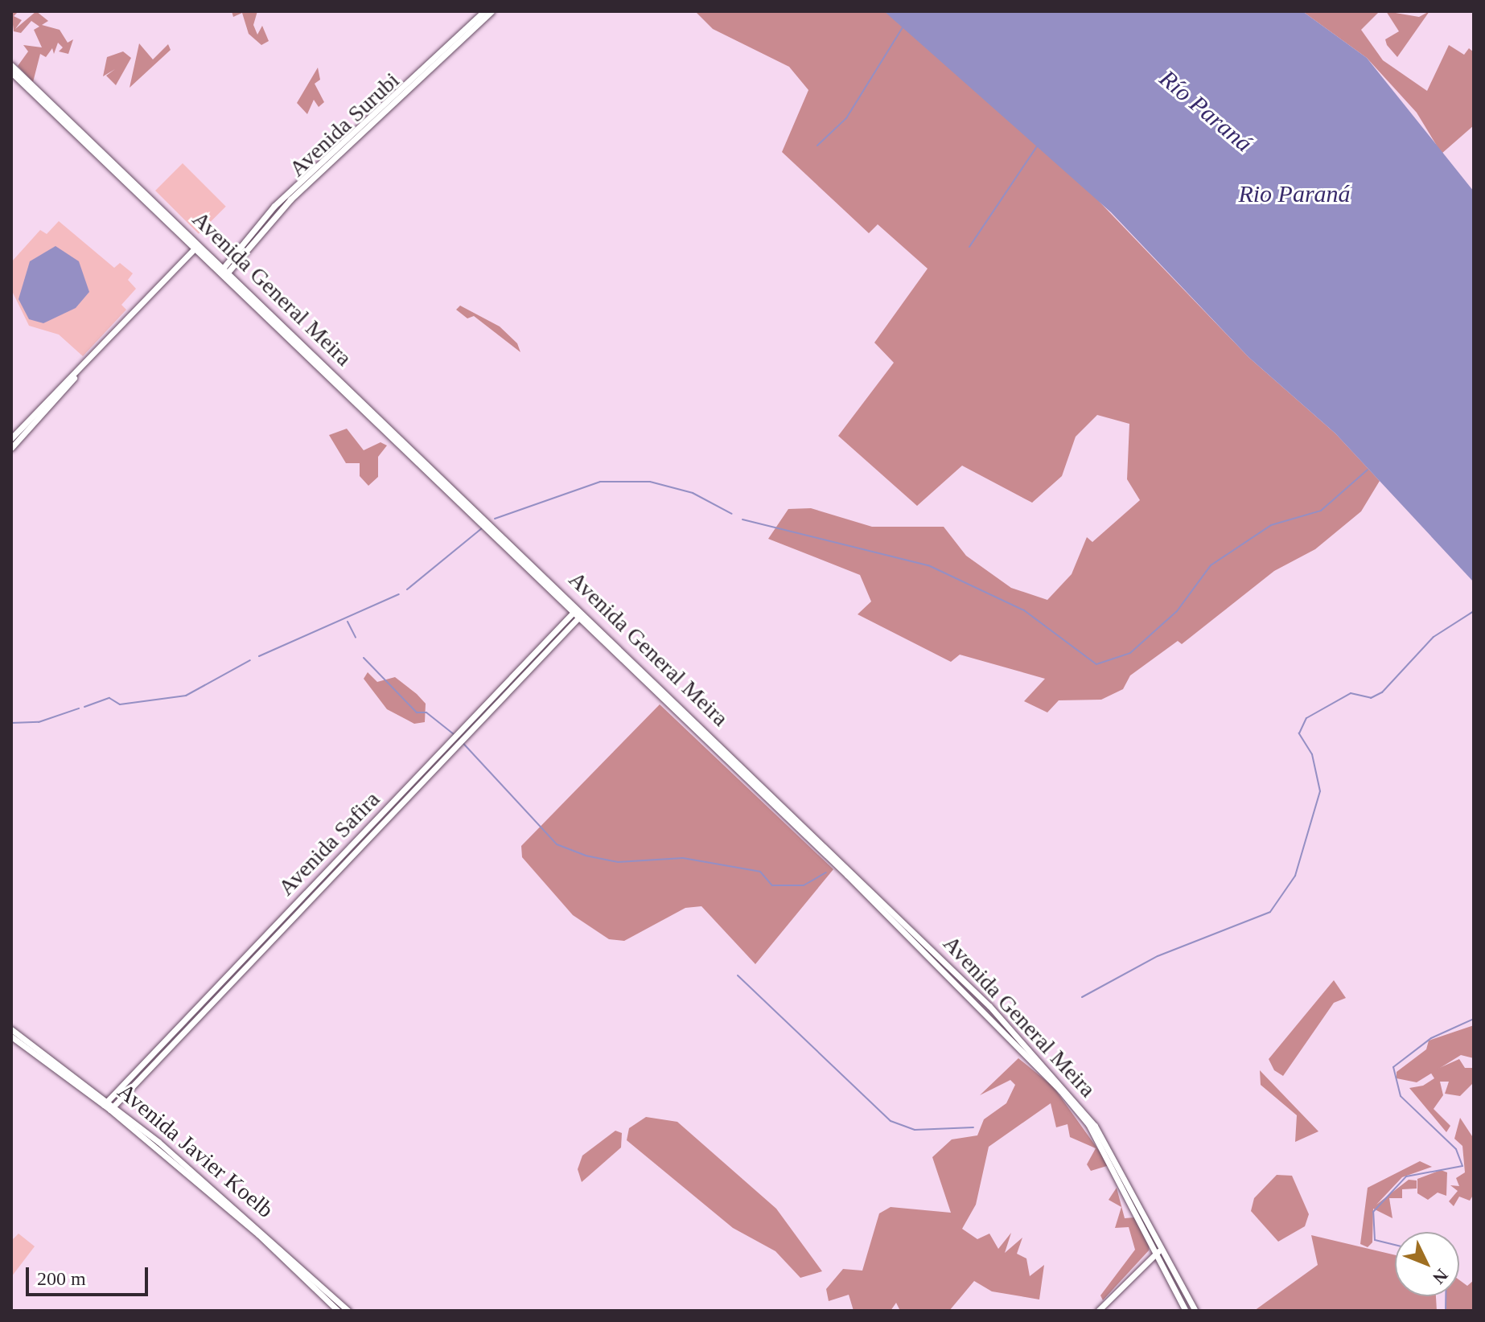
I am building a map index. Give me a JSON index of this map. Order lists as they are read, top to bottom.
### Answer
{
  "streets": {
    "main road": [
      "Avenida Surubi",
      "Avenida General Meira",
      "Avenida Safira",
      "Avenida Javier Koelb"
    ]
  },
  "crossings": [
    ["Avenida Surubi", "Avenida General Meira"],
    ["Avenida General Meira", "Avenida Safira"],
    ["Avenida Safira", "Avenida Javier Koelb"]
  ],
  "water": ["Río Paraná", "Rio Paraná"],
  "scale_bar": "200 m",
  "north": "bottom right"
}
